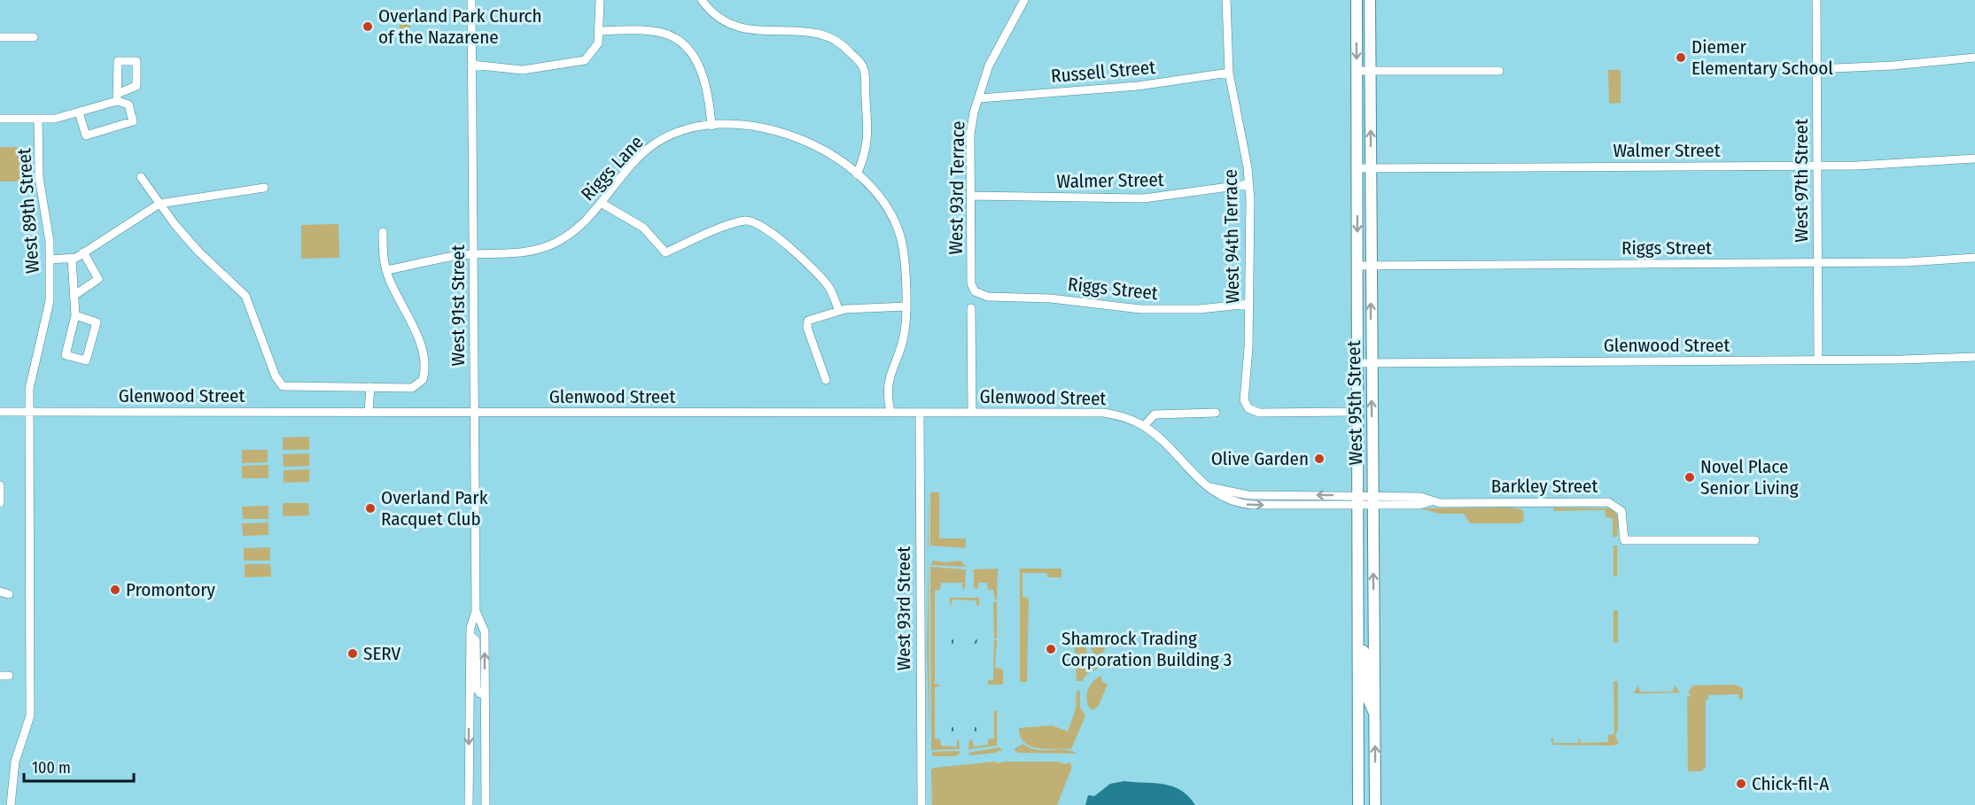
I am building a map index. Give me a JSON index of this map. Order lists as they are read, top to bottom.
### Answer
{
  "streets": {
    "main road": ["West 95th Street"],
    "street": [
      "Russell Street",
      "Walmer Street",
      "Riggs Lane",
      "West 97th Street",
      "West 93rd Terrace",
      "West 89th Street",
      "West 94th Terrace",
      "Riggs Street",
      "West 91st Street",
      "Glenwood Street",
      "Barkley Street",
      "West 93rd Street"
    ]
  },
  "crossings": [
    ["Russell Street", "West 93rd Terrace"],
    ["Russell Street", "West 94th Terrace"],
    ["Walmer Street", "West 97th Street"],
    ["Walmer Street", "West 93rd Terrace"],
    ["Walmer Street", "West 94th Terrace"],
    ["Walmer Street", "West 95th Street"],
    ["Riggs Lane", "West 91st Street"],
    ["Riggs Lane", "Glenwood Street"],
    ["West 97th Street", "Riggs Street"],
    ["West 97th Street", "Glenwood Street"],
    ["West 93rd Terrace", "Riggs Street"],
    ["West 89th Street", "Glenwood Street"],
    ["West 94th Terrace", "Riggs Street"],
    ["West 94th Terrace", "West 95th Street"],
    ["Riggs Street", "West 95th Street"],
    ["West 91st Street", "Glenwood Street"],
    ["Glenwood Street", "West 95th Street"],
    ["Glenwood Street", "Barkley Street"],
    ["Glenwood Street", "West 93rd Street"],
    ["West 95th Street", "Barkley Street"]
  ],
  "places": [
    "Overland Park Church of the Nazarene",
    "Diemer Elementary School",
    "Olive Garden",
    "Novel Place Senior Living",
    "Overland Park Racquet Club",
    "Promontory",
    "Shamrock Trading Corporation Building 3",
    "SERV",
    "Chick-fil-A"
  ],
  "scale_bar": "100 m"
}
